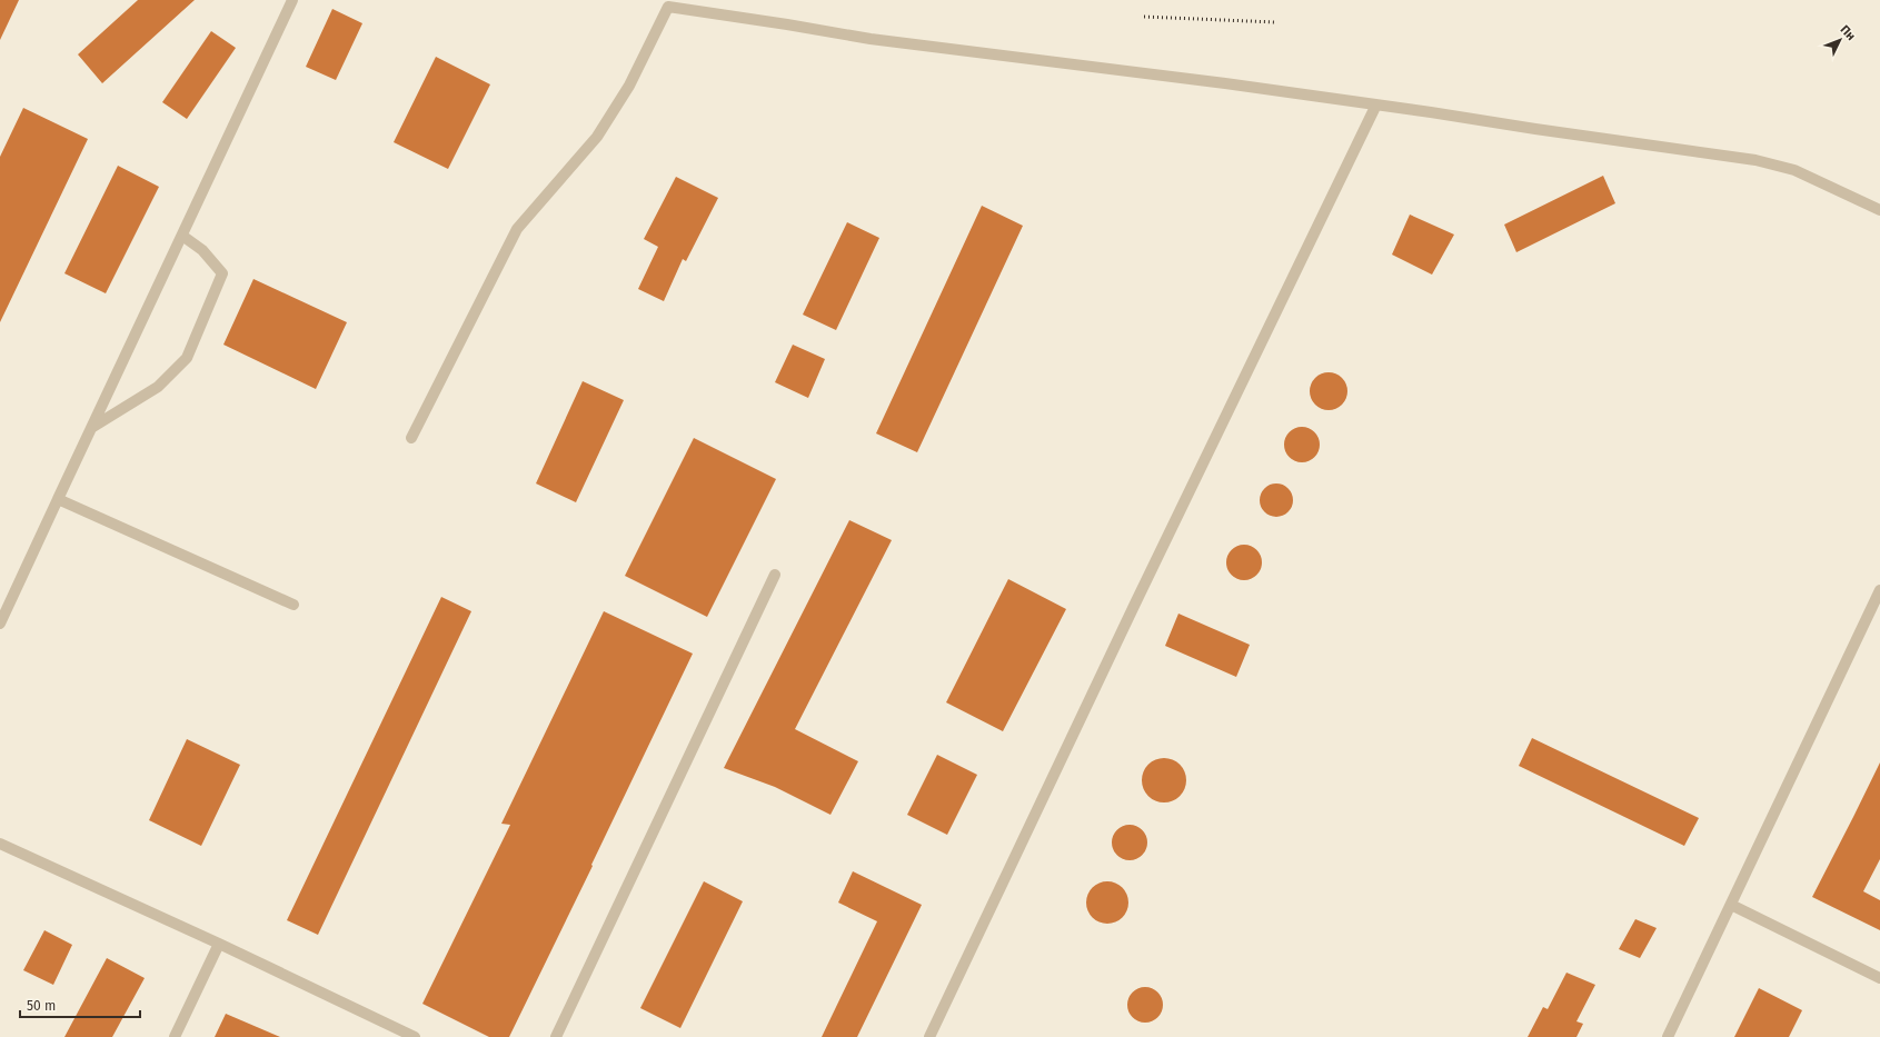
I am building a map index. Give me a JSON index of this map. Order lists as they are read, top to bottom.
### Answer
{
  "scale_bar": "50 m",
  "north": "top right"
}
